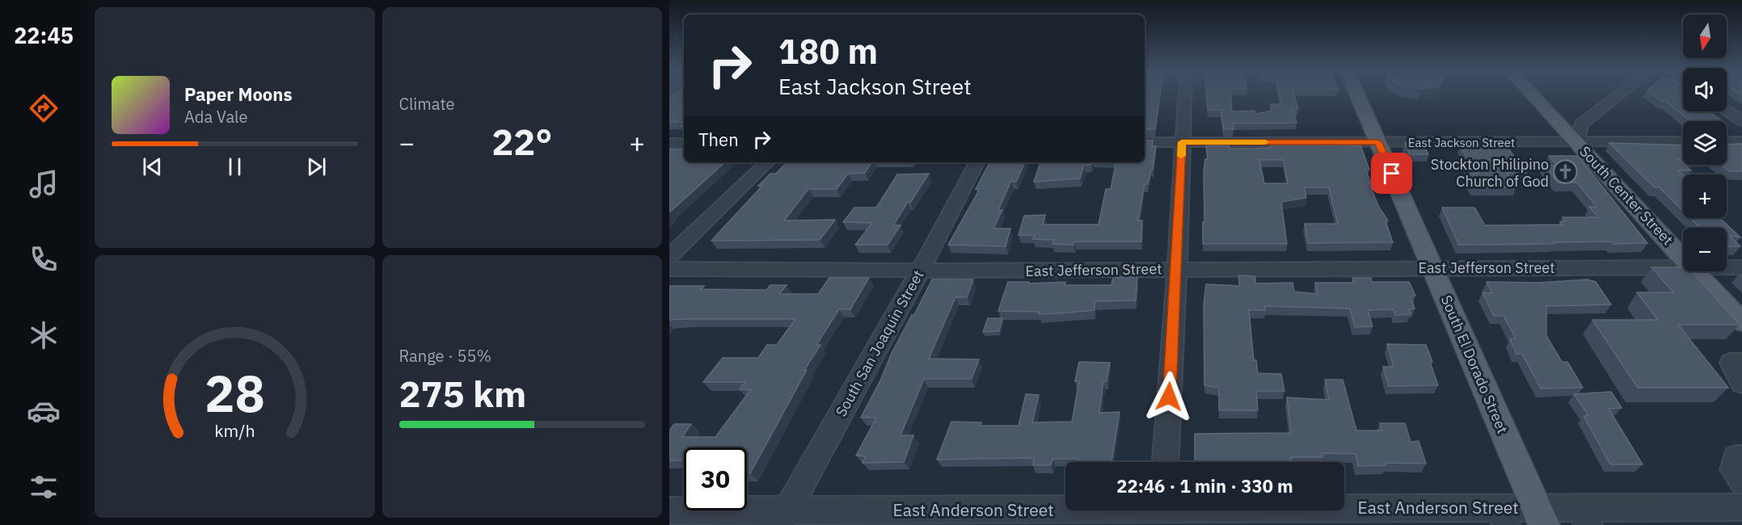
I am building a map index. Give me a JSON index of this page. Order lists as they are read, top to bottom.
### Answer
{
  "streets": {
    "main road": ["South Center Street", "South El Dorado Street"],
    "street": [
      "East Jackson Street",
      "East Jefferson Street",
      "South San Joaquin Street",
      "East Anderson Street"
    ]
  },
  "crossings": [
    ["East Jackson Street", "South Center Street"],
    ["East Jackson Street", "South El Dorado Street"],
    ["East Jefferson Street", "South San Joaquin Street"],
    ["East Jefferson Street", "South El Dorado Street"],
    ["South San Joaquin Street", "East Anderson Street"],
    ["South El Dorado Street", "East Anderson Street"]
  ],
  "places": {
    "church": ["Stockton Philipino Church of God"]
  },
  "north": "bottom",
  "page": {
    "tabs": "22:45",
    "tile": [
      "Climate",
      ["Range · 55%", "275 km"]
    ],
    "map_buttons": ["+", "−"],
    "turn": ["180 m", "East Jackson Street"],
    "song": ["Paper Moons", "Ada Vale"],
    "then": "Then",
    "heat": ["−", "22°", "+"],
    "limit": "30",
    "trip": "22:46 · 1 min · 330 m",
    "gauge": ["28", "km/h"]
  }
}
